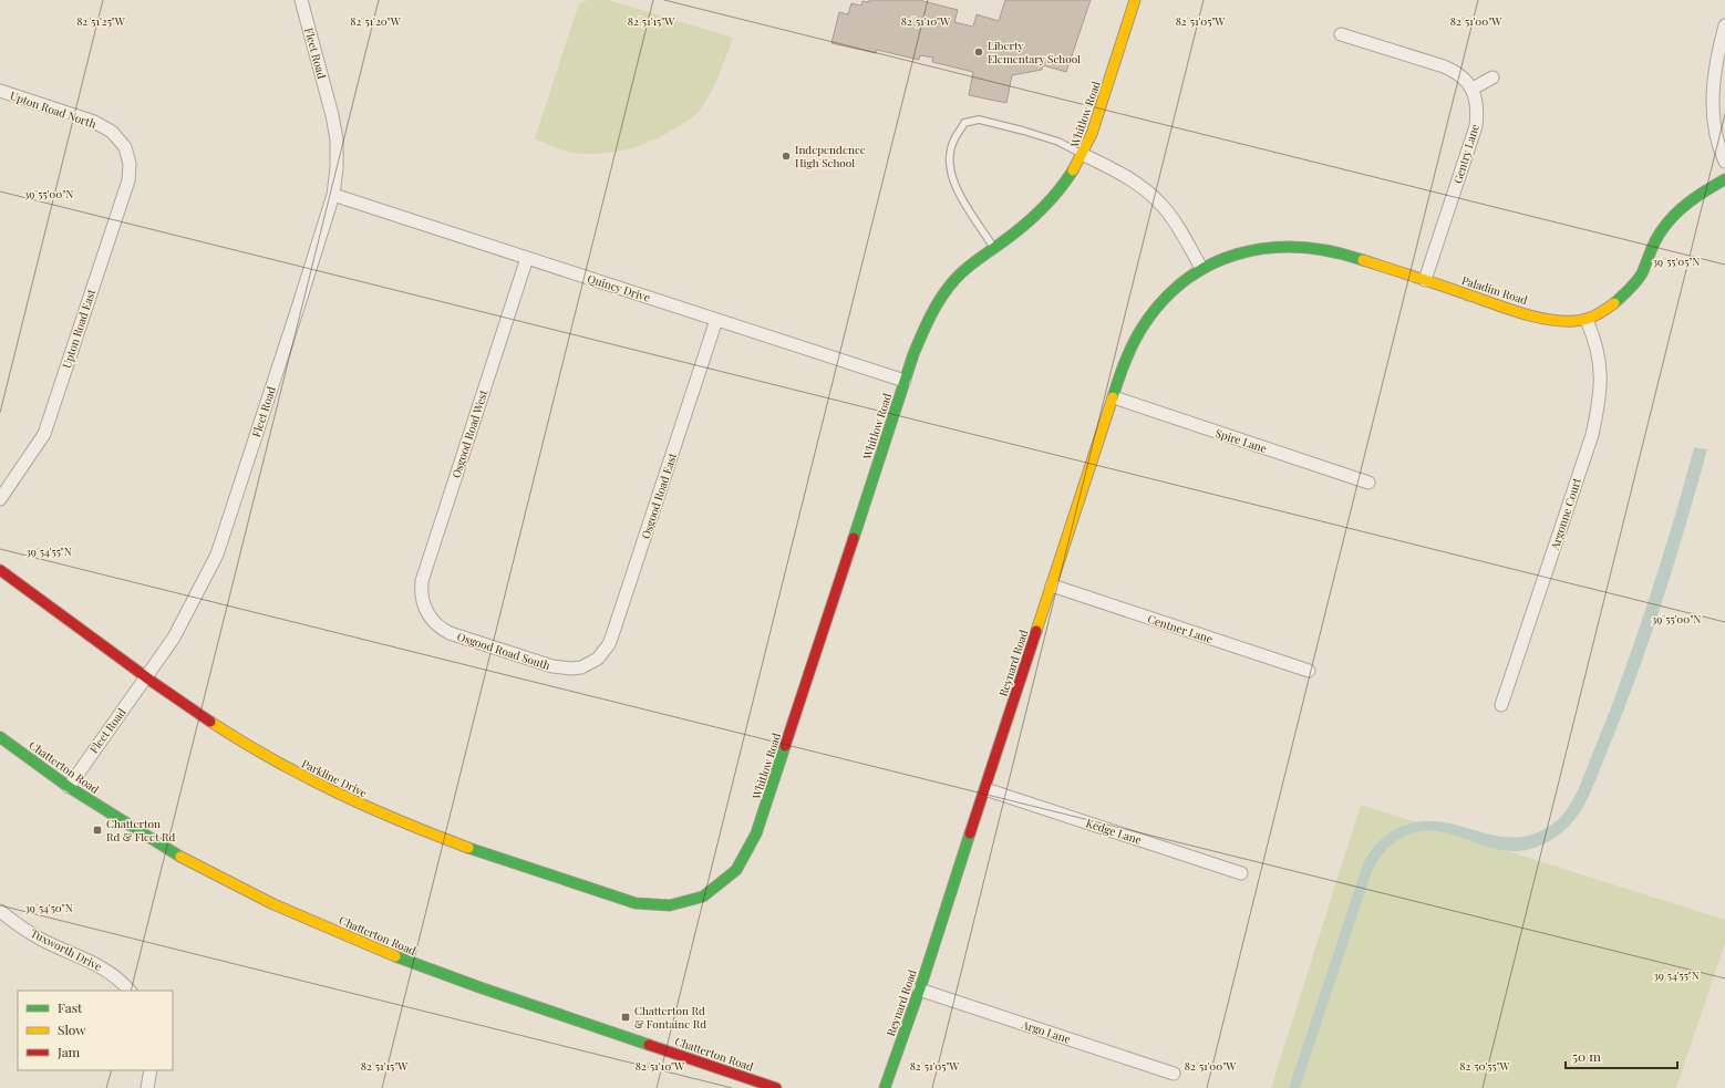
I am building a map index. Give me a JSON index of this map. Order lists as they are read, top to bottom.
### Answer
{
  "streets": {
    "street": [
      "Fleet Road",
      "Upton Road North",
      "Whitlow Road",
      "Gentry Lane",
      "Quincy Drive",
      "Paladim Road",
      "Upton Road East",
      "Osgood Road West",
      "Spire Lane",
      "Osgood Road East",
      "Argonne Court",
      "Centner Lane",
      "Osgood Road South",
      "Reynard Road",
      "Chatterton Road",
      "Parkline Drive",
      "Kedge Lane",
      "Tuxworth Drive",
      "Argo Lane"
    ]
  },
  "crossings": [
    ["Fleet Road", "Quincy Drive"],
    ["Fleet Road", "Chatterton Road"],
    ["Fleet Road", "Parkline Drive"],
    ["Upton Road North", "Upton Road East"],
    ["Whitlow Road", "Quincy Drive"],
    ["Whitlow Road", "Parkline Drive"],
    ["Gentry Lane", "Paladim Road"],
    ["Quincy Drive", "Osgood Road West"],
    ["Quincy Drive", "Osgood Road East"],
    ["Paladim Road", "Argonne Court"],
    ["Paladim Road", "Reynard Road"],
    ["Osgood Road West", "Osgood Road South"],
    ["Spire Lane", "Reynard Road"],
    ["Osgood Road East", "Osgood Road South"],
    ["Centner Lane", "Reynard Road"],
    ["Reynard Road", "Kedge Lane"],
    ["Reynard Road", "Argo Lane"]
  ],
  "places": {
    "other": ["Liberty Elementary School", "Independence High School"],
    "transit": ["Chatterton Rd & Fleet Rd", "Chatterton Rd & Fontaine Rd"]
  },
  "legend": ["Fast", "Slow", "Jam"],
  "scale_bar": "50 m",
  "coordinates": [
    "82°51'25\"W",
    "82°51'20\"W",
    "82°51'15\"W",
    "82°51'10\"W",
    "82°51'05\"W",
    "82°51'00\"W",
    "39°55'00\"N",
    "39°55'05\"N",
    "39°54'55\"N",
    "39°54'50\"N",
    "82°50'55\"W"
  ]
}
